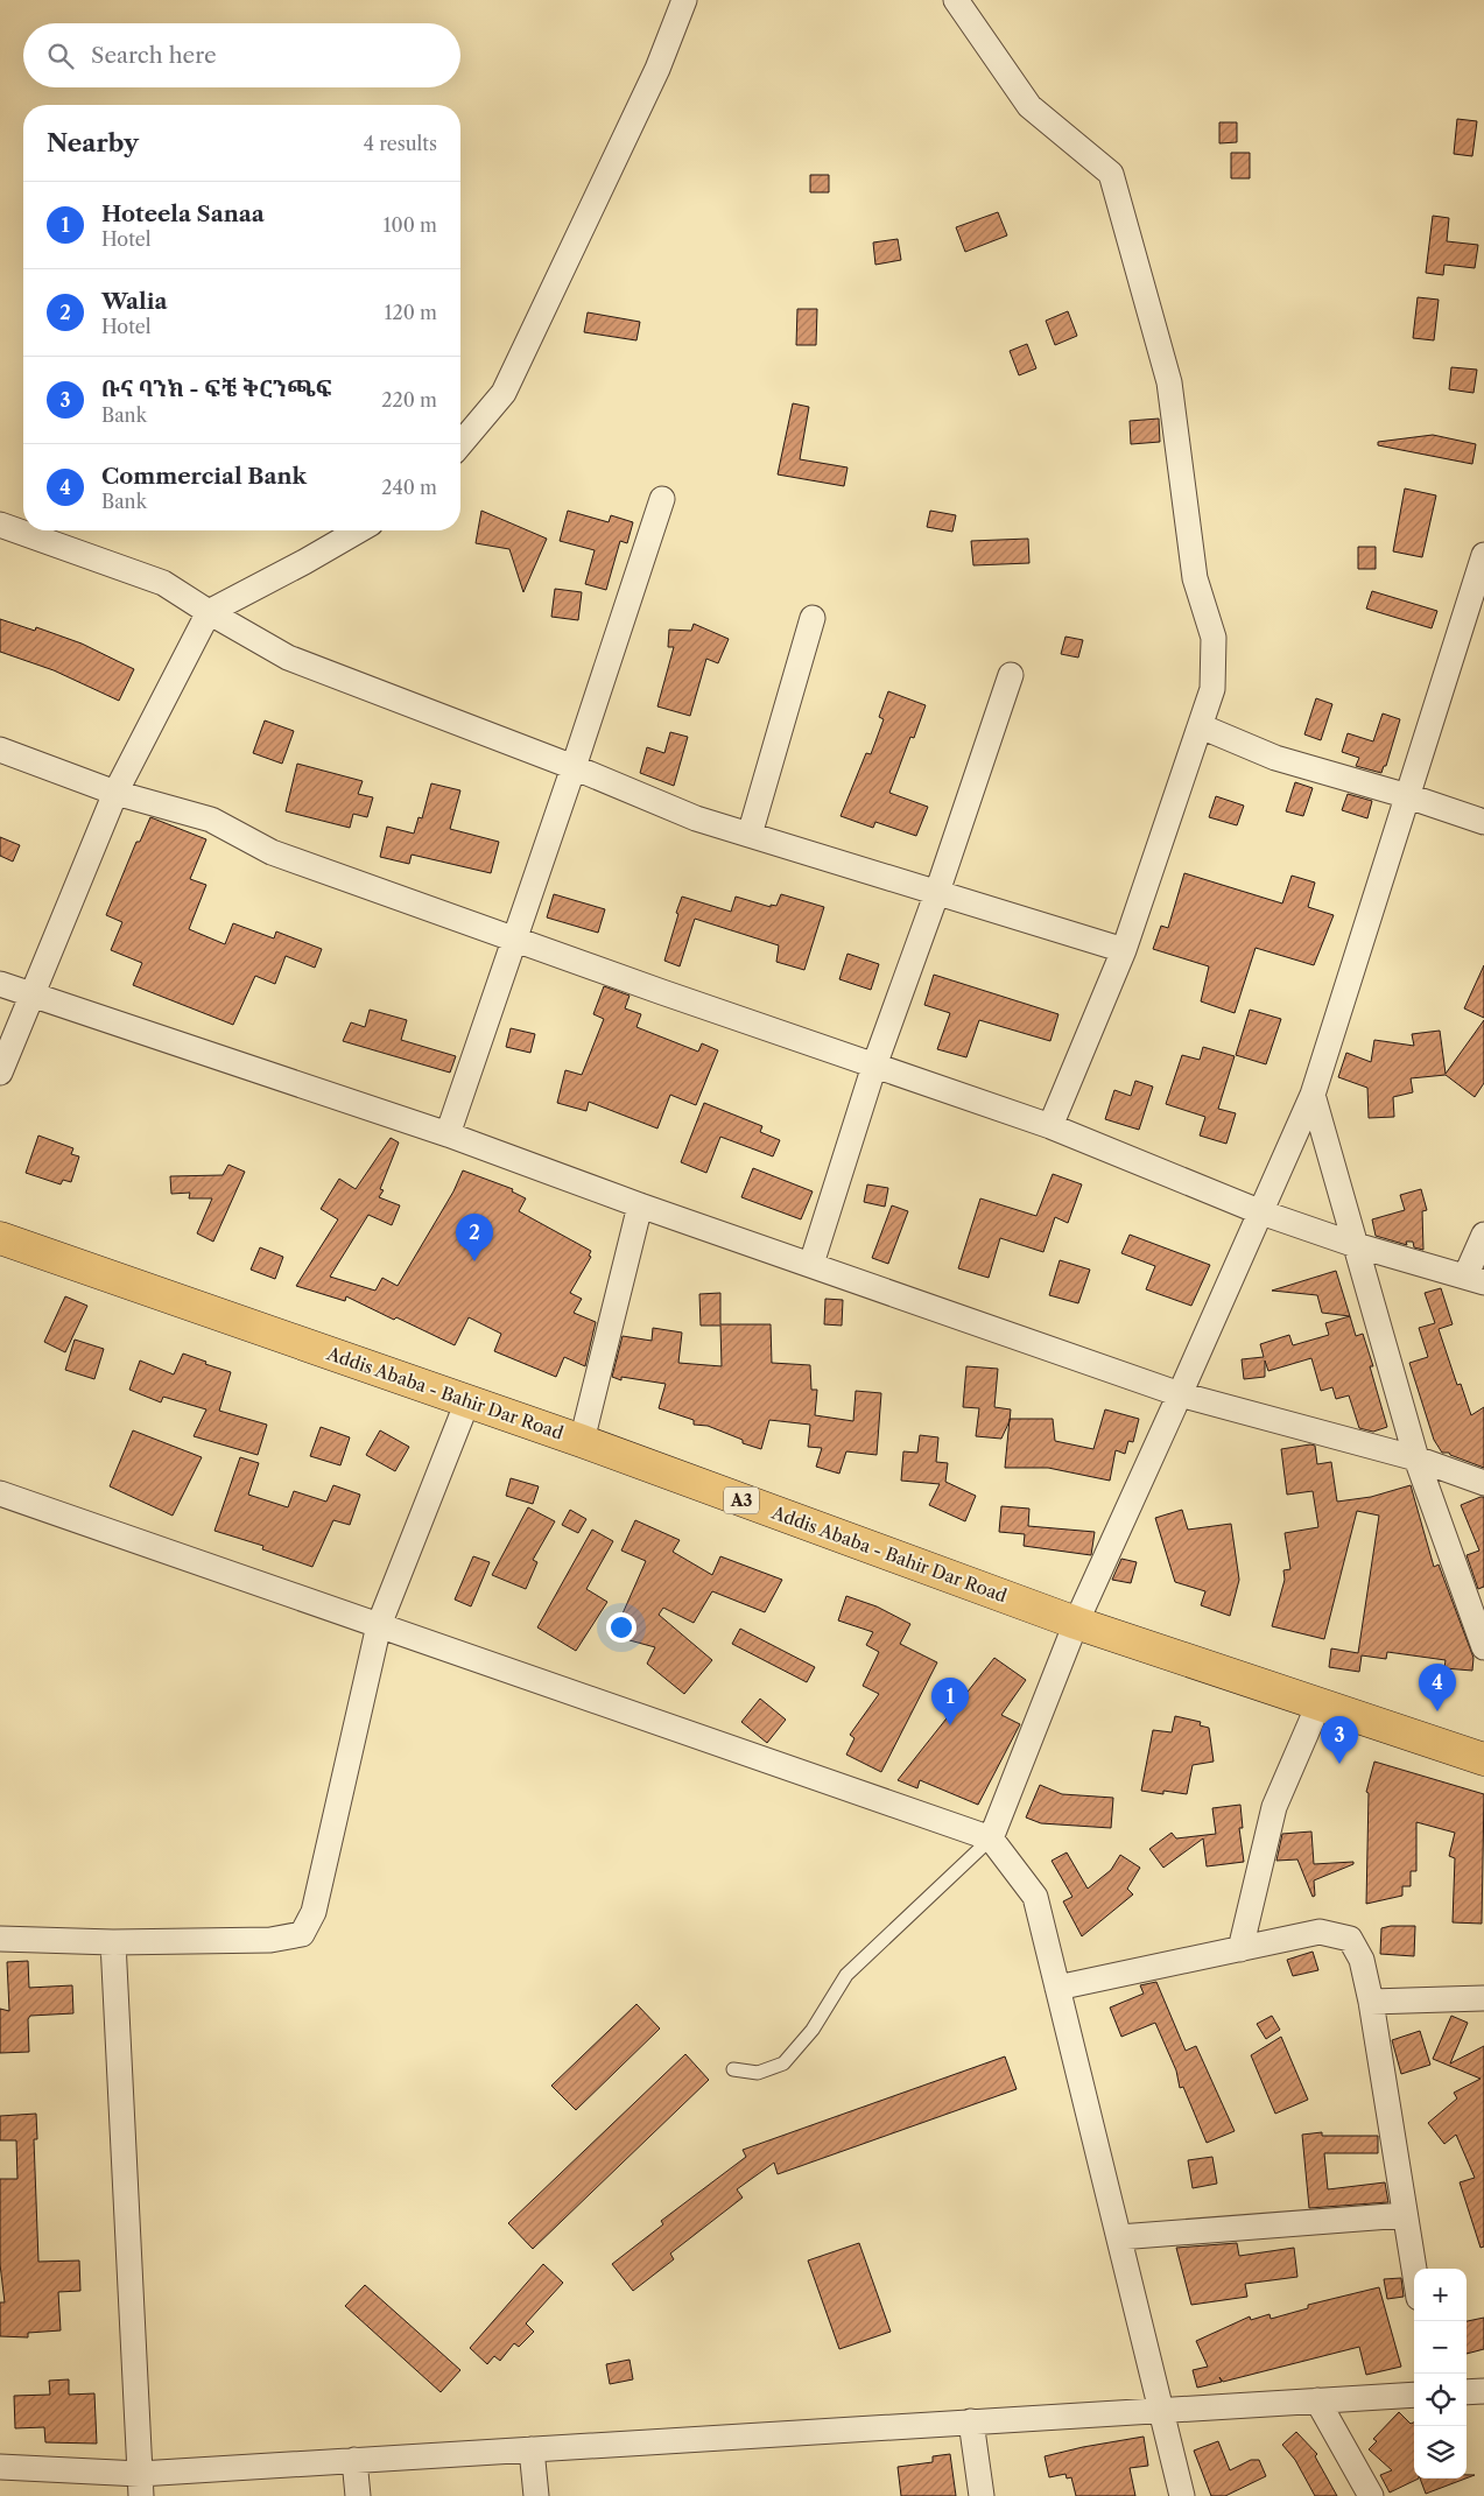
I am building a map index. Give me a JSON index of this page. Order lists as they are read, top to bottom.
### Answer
{
  "streets": {
    "highway": ["Addis Ababa - Bahir Dar Road", "A3"]
  },
  "page": {
    "search": "Search here",
    "heading": ["Nearby", "4 results"],
    "list": [
      {
        "mark": "1",
        "name": "Hoteela Sanaa",
        "note": "Hotel",
        "value": "100 m"
      },
      {
        "mark": "2",
        "name": "Walia",
        "note": "Hotel",
        "value": "120 m"
      },
      {
        "mark": "3",
        "name": "ቡና ባንክ - ፍቼ ቅርንጫፍ",
        "note": "Bank",
        "value": "220 m"
      },
      {
        "mark": "4",
        "name": "Commercial Bank",
        "note": "Bank",
        "value": "240 m"
      }
    ],
    "pins": [
      "2",
      "4",
      "1",
      "3"
    ],
    "map_buttons": ["+", "−"]
  }
}
